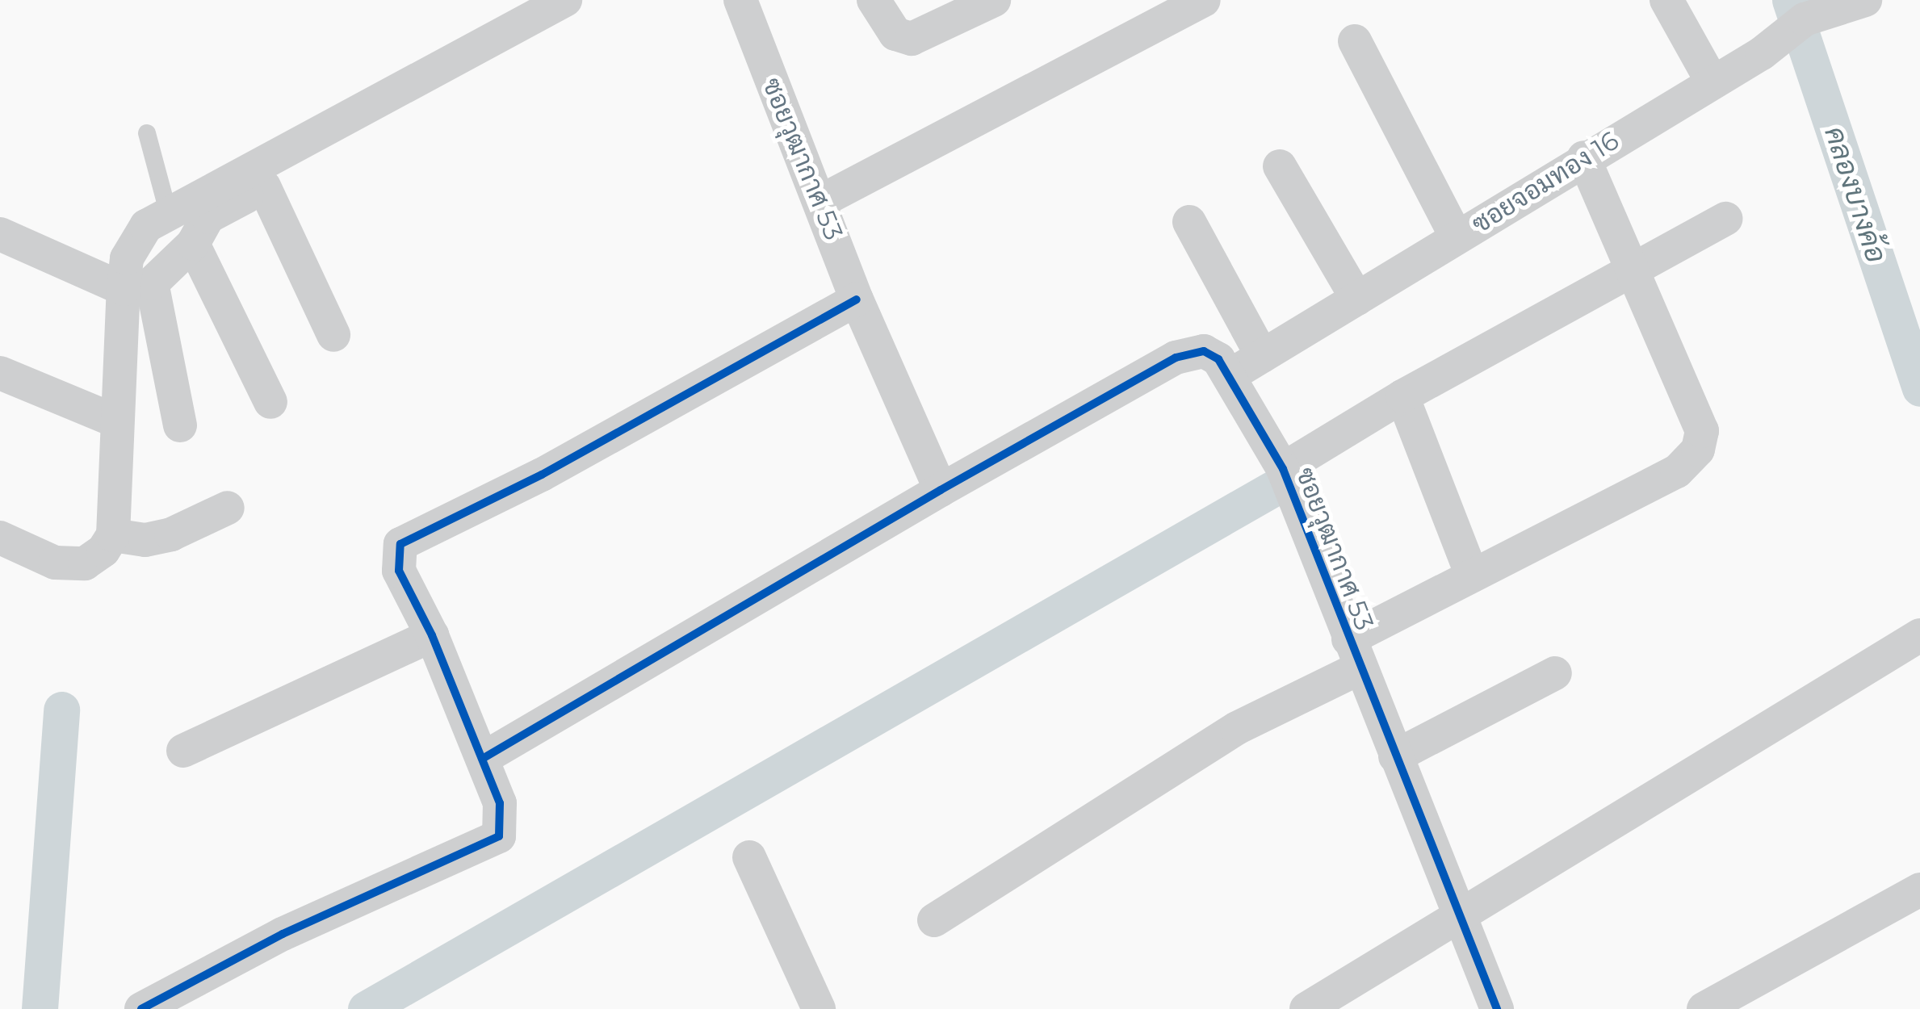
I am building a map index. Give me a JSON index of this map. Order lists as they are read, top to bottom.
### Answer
{
  "streets": {
    "street": ["ซอยวุฒากาศ 53", "ซอยจอมทอง 16"]
  },
  "crossings": [
    ["ซอยวุฒากาศ 53", "ซอยจอมทอง 16"]
  ],
  "water": ["คลองบางค้อ"]
}
